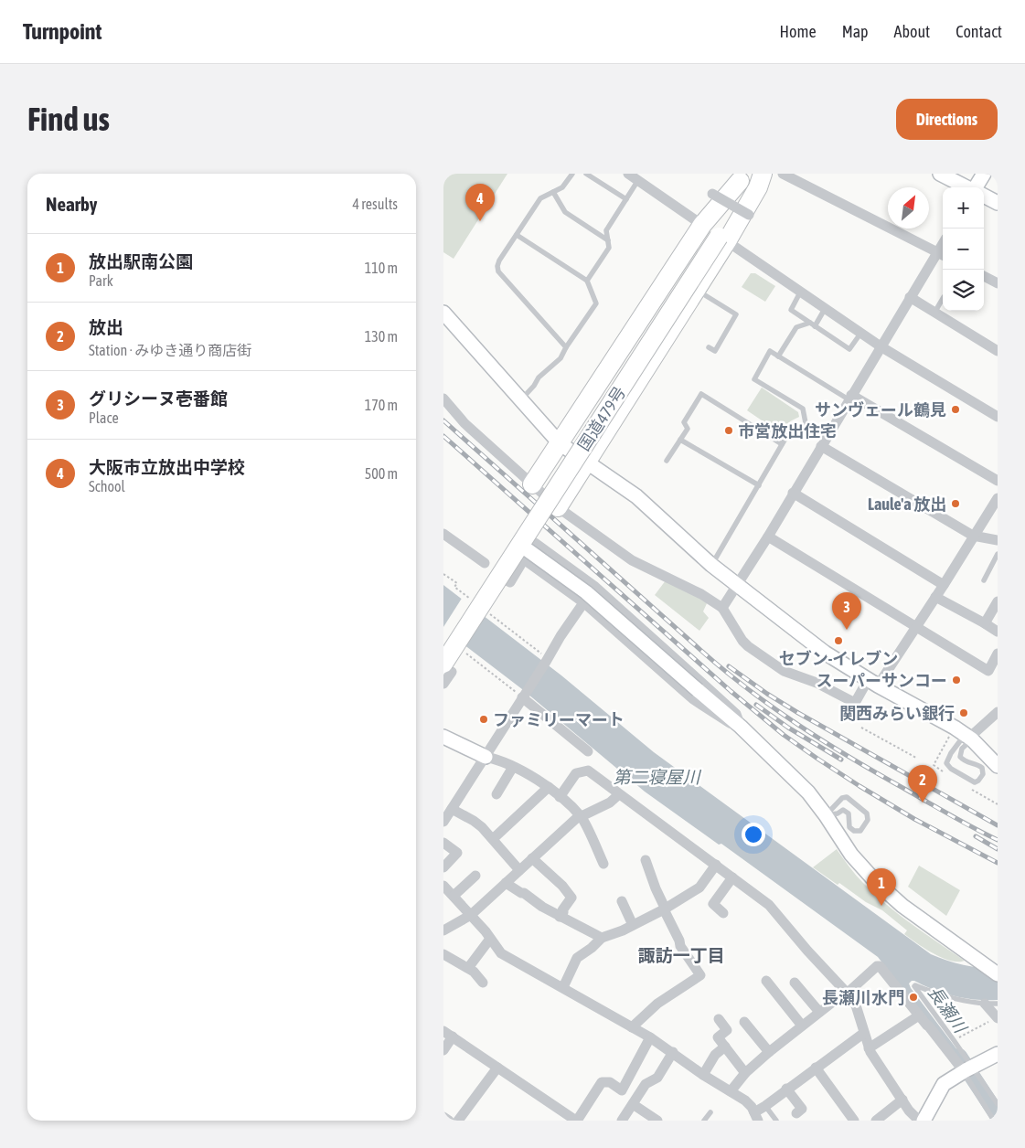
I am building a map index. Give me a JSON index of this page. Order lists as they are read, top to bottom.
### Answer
{
  "streets": {
    "highway": ["国道479号"]
  },
  "districts": ["諏訪一丁目"],
  "water": ["第二寝屋川", "長瀬川"],
  "places": [
    "サンヴェール鶴見",
    "市営放出住宅",
    "Laule'a 放出",
    "セブン-イレブン",
    "スーパーサンコー",
    "関西みらい銀行",
    "ファミリーマート",
    "長瀬川水門"
  ],
  "north": "top right",
  "page": {
    "header": "Turnpoint",
    "nav": [
      "Home",
      "Map",
      "About",
      "Contact"
    ],
    "buttons": "Directions",
    "title": "Find us",
    "heading": ["Nearby", "4 results"],
    "pins": [
      "4",
      "3",
      "2",
      "1"
    ],
    "map_buttons": ["+", "−"],
    "list": [
      {
        "mark": "1",
        "name": "放出駅南公園",
        "note": "Park",
        "value": "110 m"
      },
      {
        "mark": "2",
        "name": "放出",
        "note": "Station · みゆき通り商店街",
        "value": "130 m"
      },
      {
        "mark": "3",
        "name": "グリシーヌ壱番館",
        "note": "Place",
        "value": "170 m"
      },
      {
        "mark": "4",
        "name": "大阪市立放出中学校",
        "note": "School",
        "value": "500 m"
      }
    ]
  }
}
